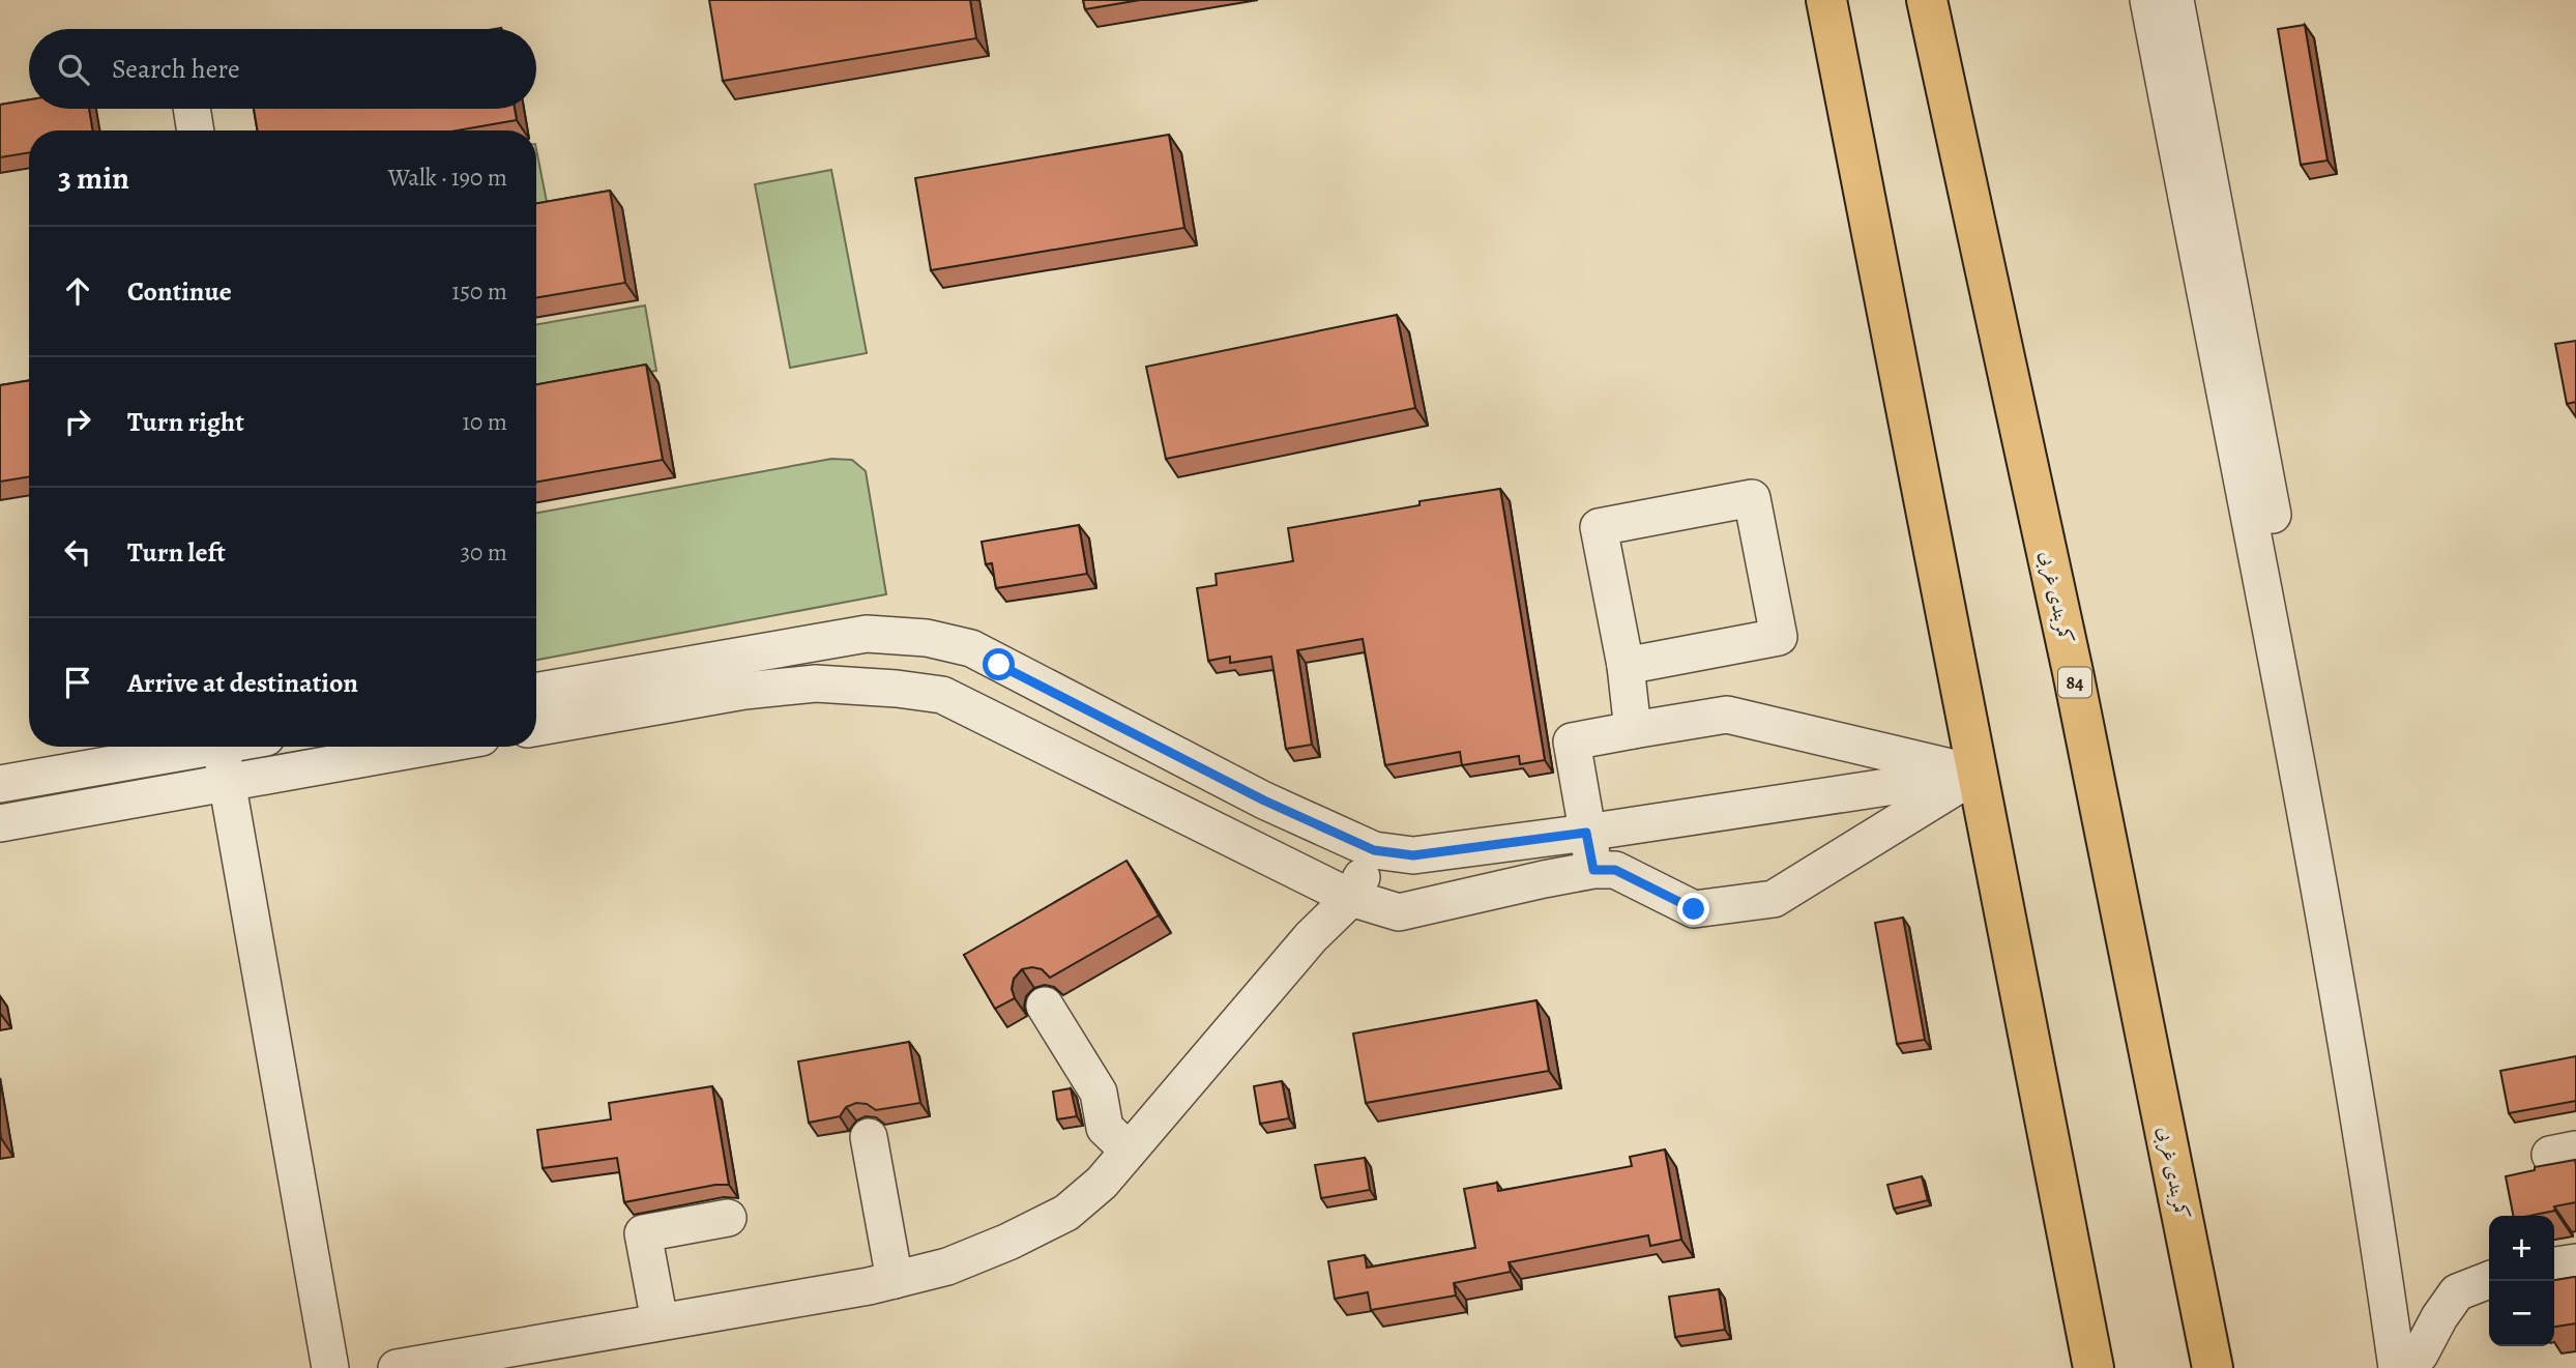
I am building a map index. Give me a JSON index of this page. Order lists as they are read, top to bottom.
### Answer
{
  "streets": {
    "highway": ["کمربندی غربی", "84"]
  },
  "page": {
    "search": "Search here",
    "heading": ["3 min", "Walk · 190 m"],
    "list": [
      ["Continue", "150 m"],
      ["Turn right", "10 m"],
      ["Turn left", "30 m"],
      "Arrive at destination"
    ],
    "map_buttons": ["+", "−"]
  }
}
